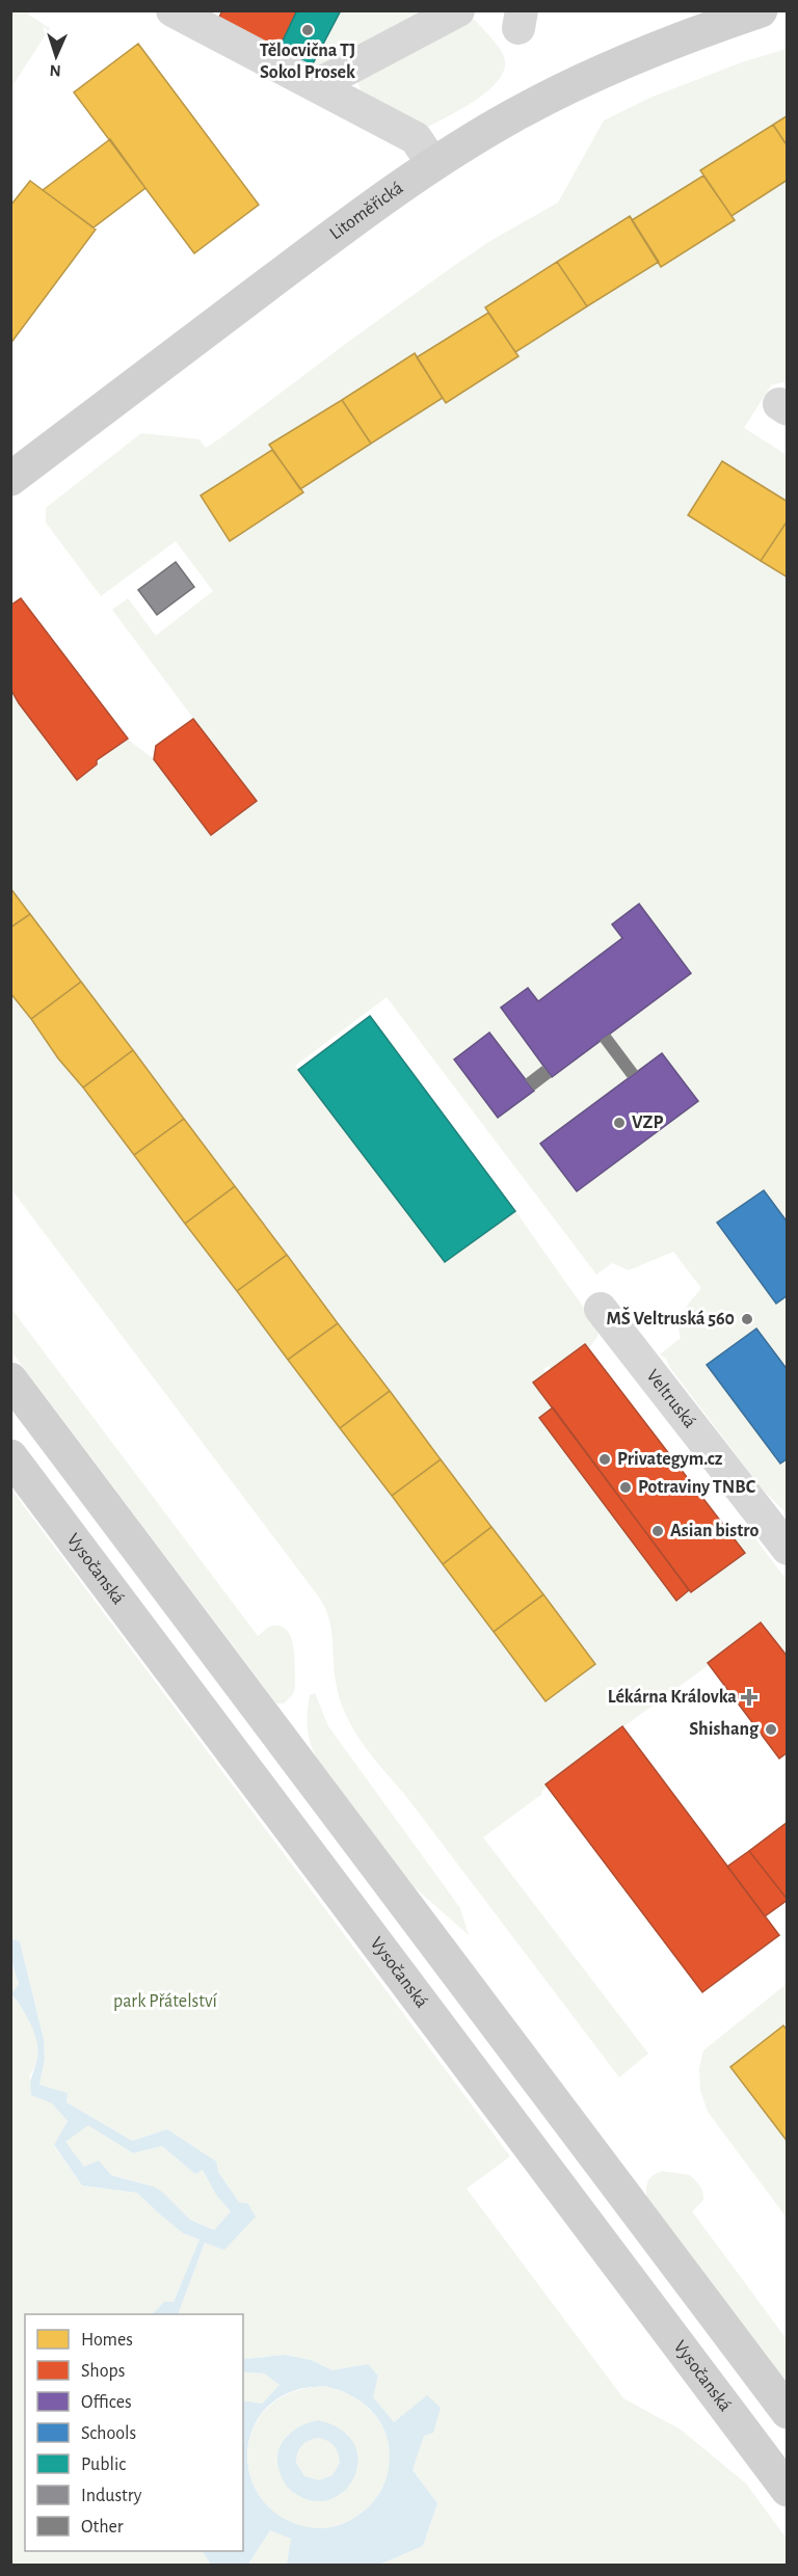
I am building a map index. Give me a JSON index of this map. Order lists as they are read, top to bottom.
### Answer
{
  "streets": {
    "main road": ["Litoměřická", "Vysočanská"],
    "street": ["Veltruská"]
  },
  "parks": ["park Přátelství"],
  "places": {
    "other": [
      "Tělocvična TJ Sokol Prosek",
      "VZP",
      "MŠ Veltruská 560",
      "Privategym.cz",
      "Potraviny TNBC",
      "Asian bistro",
      "Shishang"
    ],
    "health": ["Lékárna Královka"]
  },
  "legend": [
    "Homes",
    "Shops",
    "Offices",
    "Schools",
    "Public",
    "Industry",
    "Other"
  ],
  "north": "bottom"
}
